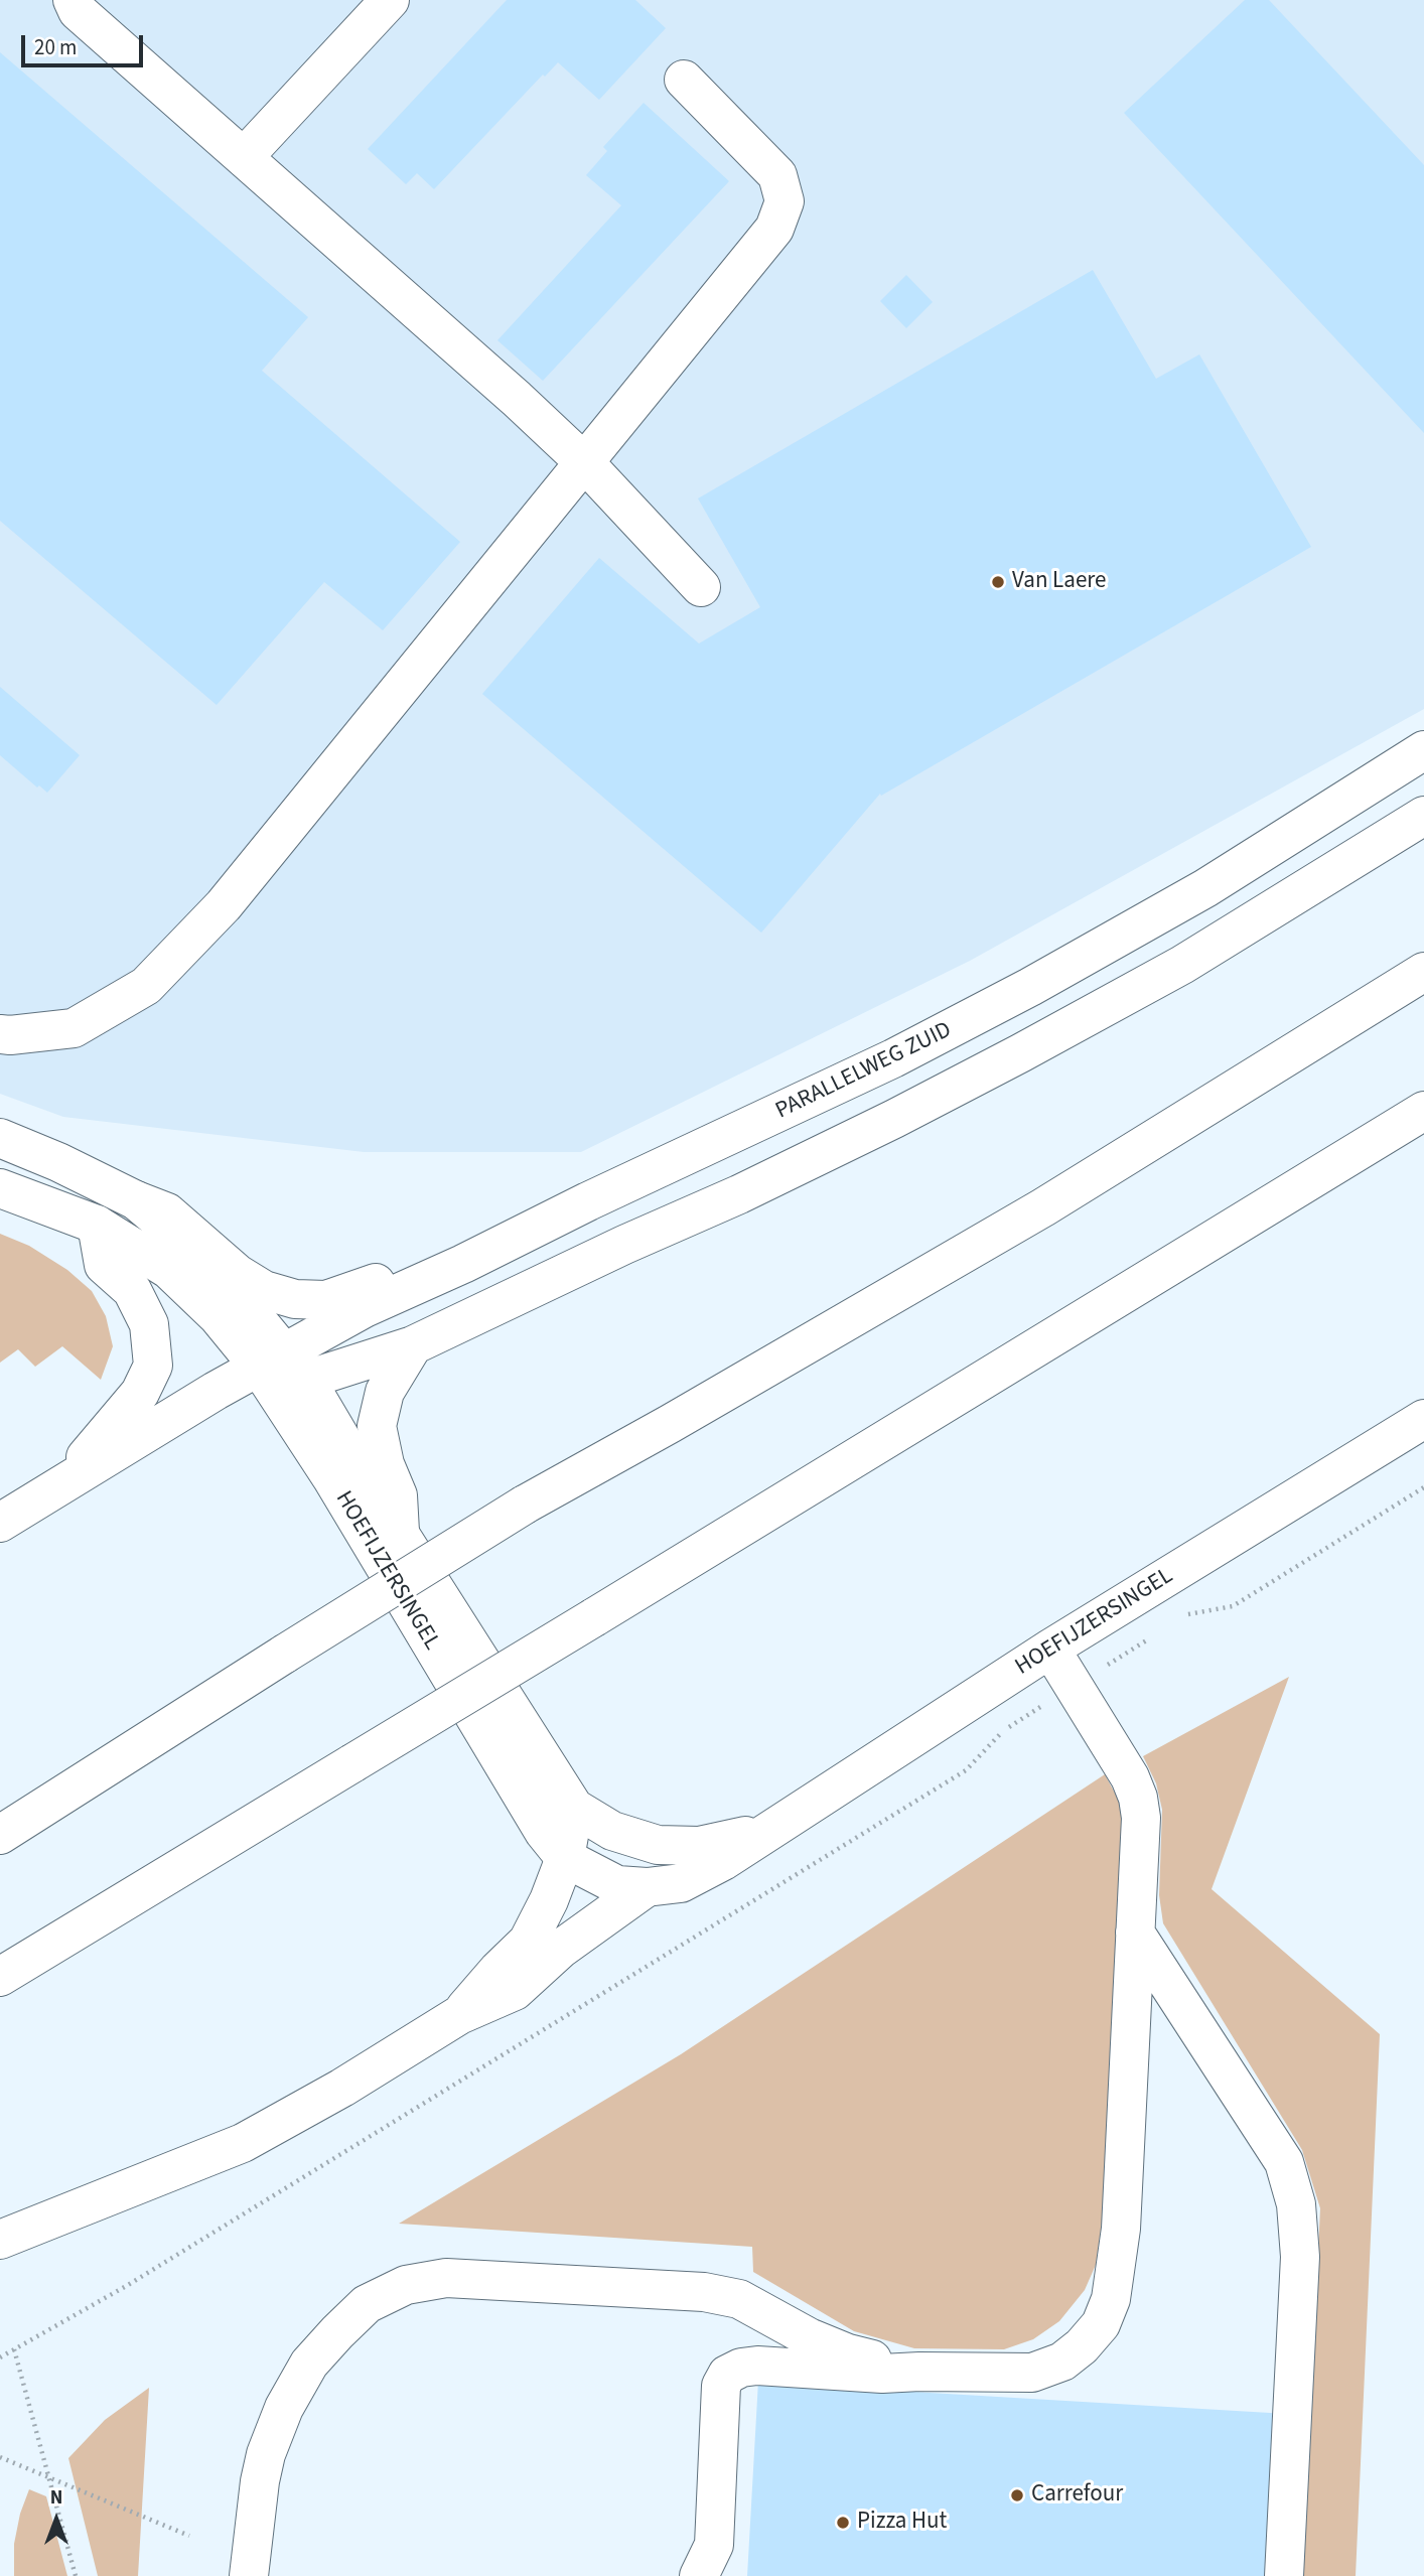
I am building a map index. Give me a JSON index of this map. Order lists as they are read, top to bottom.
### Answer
{
  "streets": {
    "main road": ["PARALLELWEG ZUID", "HOEFIJZERSINGEL"]
  },
  "crossings": [
    ["PARALLELWEG ZUID", "HOEFIJZERSINGEL"]
  ],
  "places": ["Van Laere", "Carrefour", "Pizza Hut"],
  "scale_bar": "20 m",
  "north": "top"
}
